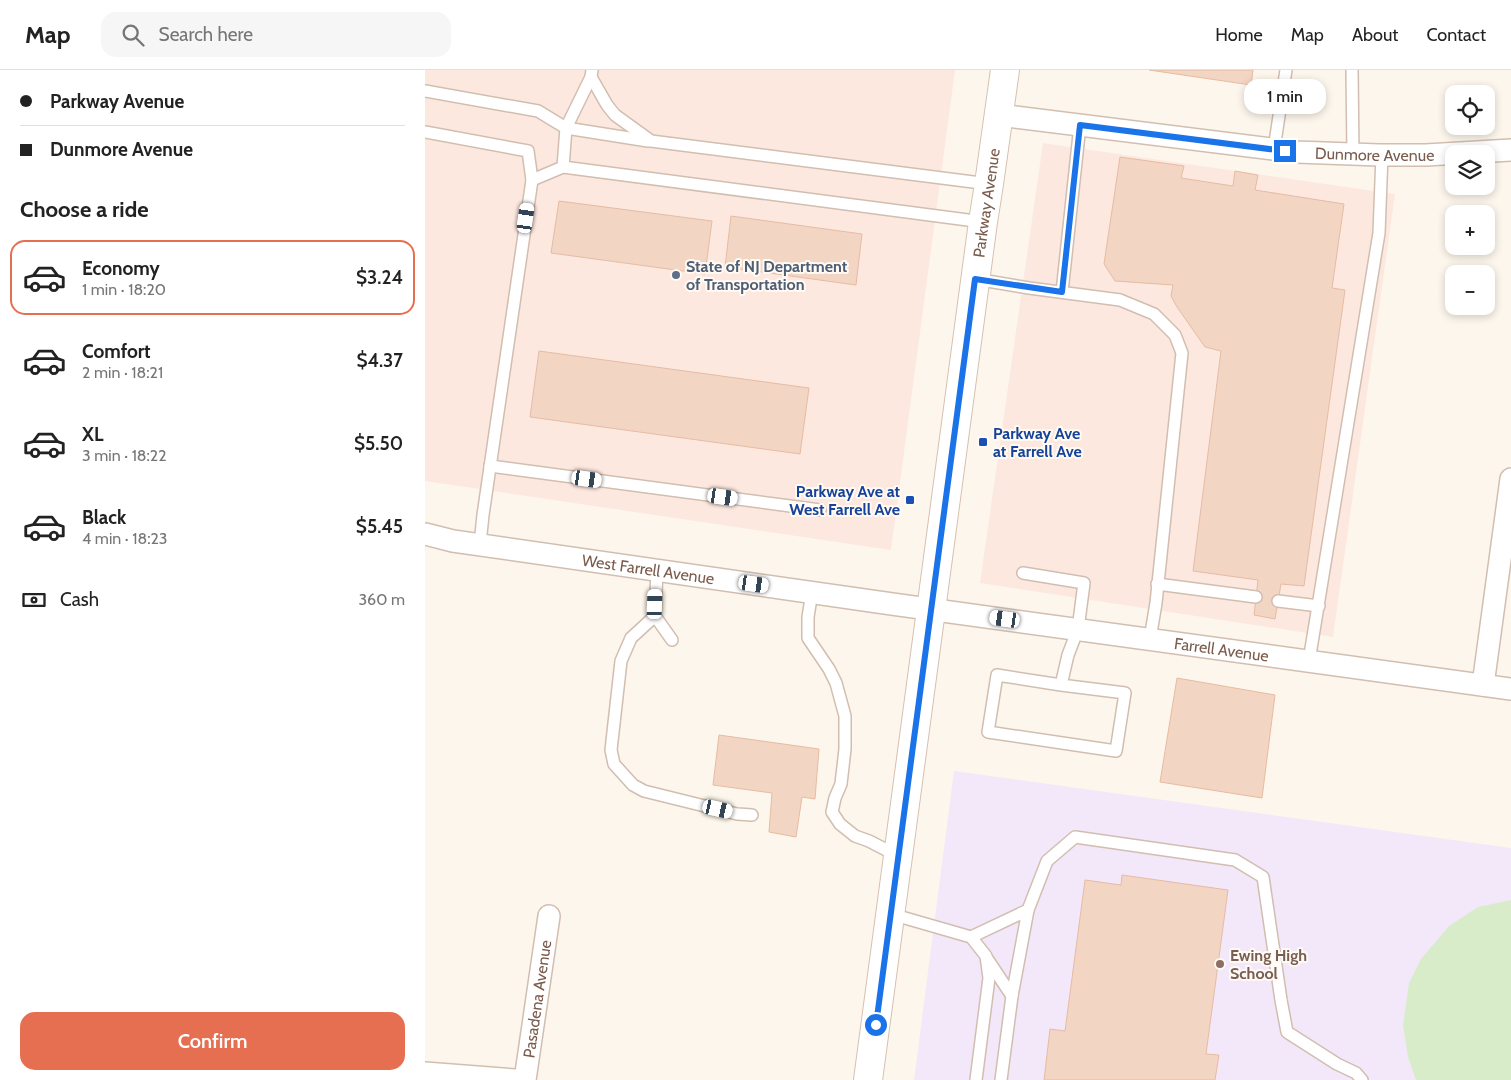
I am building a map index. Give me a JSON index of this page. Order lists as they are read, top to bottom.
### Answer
{
  "streets": {
    "main road": ["Parkway Avenue"],
    "street": [
      "Dunmore Avenue",
      "West Farrell Avenue",
      "Farrell Avenue",
      "Pasadena Avenue"
    ]
  },
  "crossings": [
    ["Dunmore Avenue", "Parkway Avenue"],
    ["Parkway Avenue", "West Farrell Avenue"],
    ["Parkway Avenue", "Farrell Avenue"],
    ["West Farrell Avenue", "Farrell Avenue"]
  ],
  "places": {
    "other": ["State of NJ Department of Transportation", "Ewing High School"],
    "transit": ["Parkway Ave at Farrell Ave", "Parkway Ave at West Farrell Ave"]
  },
  "page": {
    "header": "Map",
    "search": "Search here",
    "nav": [
      "Home",
      "Map",
      "About",
      "Contact"
    ],
    "banner": ["Parkway Avenue", "Dunmore Avenue"],
    "bubble": "1 min",
    "map_buttons": ["+", "−"],
    "heading": "Choose a ride",
    "list": [
      {
        "name": "Economy",
        "note": "1 min · 18:20",
        "value": "$3.24"
      },
      {
        "name": "Comfort",
        "note": "2 min · 18:21",
        "value": "$4.37"
      },
      {
        "name": "XL",
        "note": "3 min · 18:22",
        "value": "$5.50"
      },
      {
        "name": "Black",
        "note": "4 min · 18:23",
        "value": "$5.45"
      }
    ],
    "pay": ["Cash", "360 m"],
    "buttons": "Confirm"
  }
}
